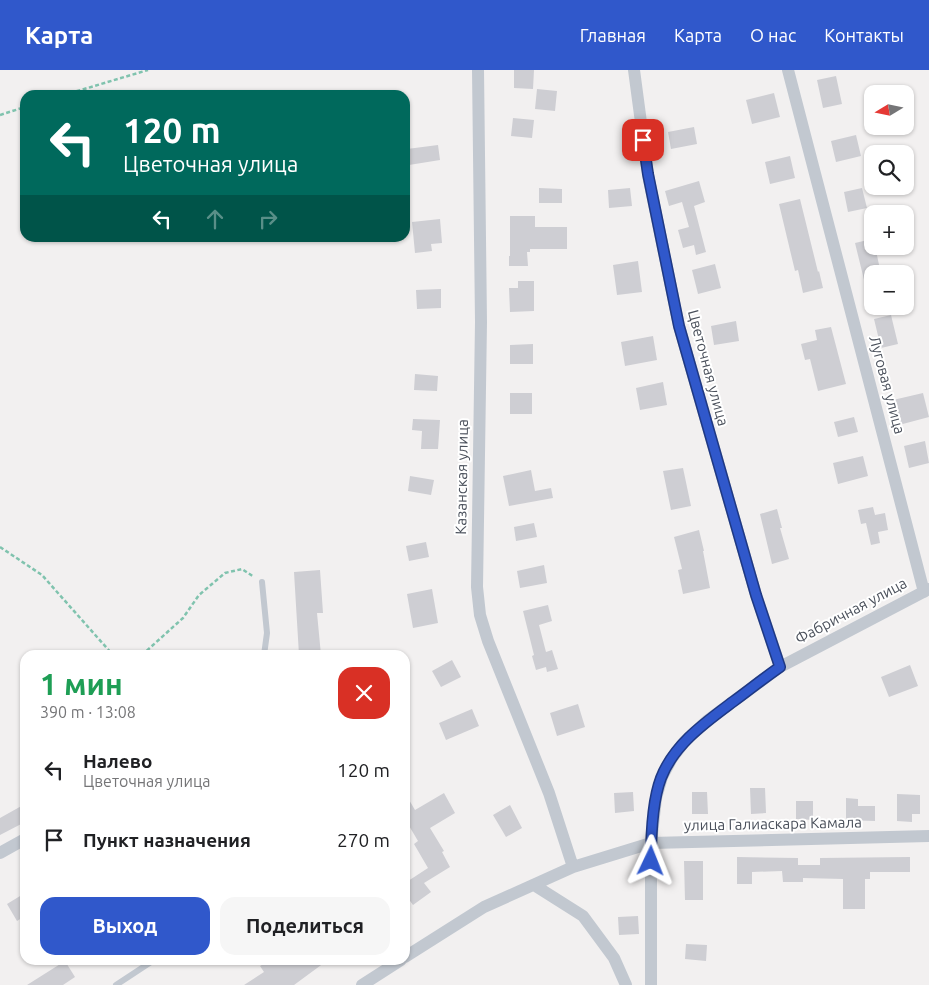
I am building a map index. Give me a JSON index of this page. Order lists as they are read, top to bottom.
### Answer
{
  "streets": {
    "street": [
      "Цветочная улица",
      "Луговая улица",
      "Казанская улица",
      "Фабричная улица",
      "улица Галиаскара Камала"
    ]
  },
  "crossings": [
    ["Цветочная улица", "Фабричная улица"],
    ["Луговая улица", "Фабричная улица"],
    ["Казанская улица", "улица Галиаскара Камала"],
    ["Фабричная улица", "улица Галиаскара Камала"]
  ],
  "north": "left",
  "page": {
    "header": "Карта",
    "nav": [
      "Главная",
      "Карта",
      "О нас",
      "Контакты"
    ],
    "map_buttons": ["+", "−"],
    "turn": ["120 m", "Цветочная улица"],
    "heading": ["1 мин", "390 m · 13:08"],
    "list": [
      {
        "name": "Налево",
        "note": "Цветочная улица",
        "value": "120 m"
      },
      {
        "name": "Пункт назначения",
        "value": "270 m"
      }
    ],
    "buttons": ["Выход", "Поделиться"]
  }
}
